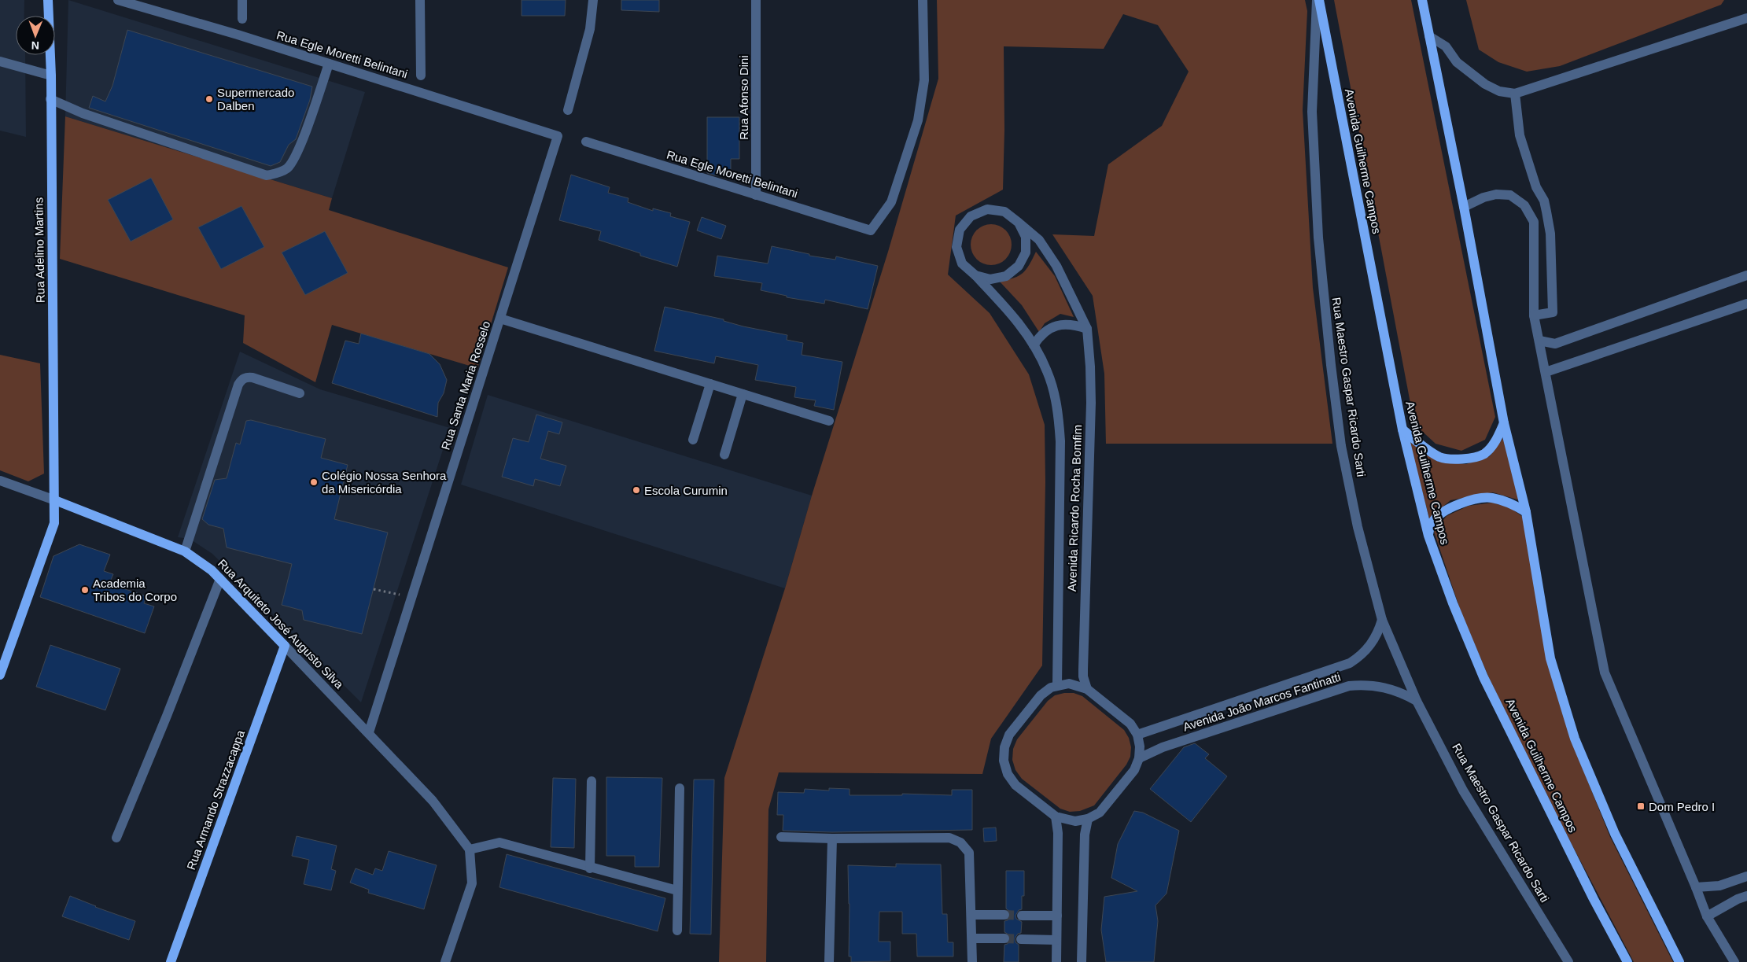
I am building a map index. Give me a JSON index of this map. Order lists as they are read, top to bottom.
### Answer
{
  "streets": {
    "main road": [
      "Avenida Guilherme Campos",
      "Rua Adelino Martins",
      "Rua Arquiteto José Augusto Silva",
      "Rua Armando Strazzacappa"
    ],
    "street": [
      "Rua Egle Moretti Belintani",
      "Rua Afonso Dini",
      "Rua Santa Maria Rosselo",
      "Rua Maestro Gaspar Ricardo Sarti",
      "Avenida Ricardo Rocha Bomfim",
      "Avenida João Marcos Fantinatti"
    ]
  },
  "crossings": [
    ["Rua Egle Moretti Belintani", "Rua Afonso Dini"],
    ["Rua Egle Moretti Belintani", "Rua Santa Maria Rosselo"],
    ["Avenida Guilherme Campos", "Rua Maestro Gaspar Ricardo Sarti"],
    ["Rua Adelino Martins", "Rua Arquiteto José Augusto Silva"],
    ["Rua Santa Maria Rosselo", "Rua Arquiteto José Augusto Silva"],
    ["Rua Maestro Gaspar Ricardo Sarti", "Avenida João Marcos Fantinatti"],
    ["Avenida Ricardo Rocha Bomfim", "Avenida João Marcos Fantinatti"],
    ["Rua Arquiteto José Augusto Silva", "Rua Armando Strazzacappa"]
  ],
  "places": {
    "other": [
      "Supermercado Dalben",
      "Colégio Nossa Senhora da Misericórdia",
      "Escola Curumin",
      "Academia Tribos do Corpo"
    ],
    "transit": ["Dom Pedro I"]
  },
  "north": "bottom"
}
